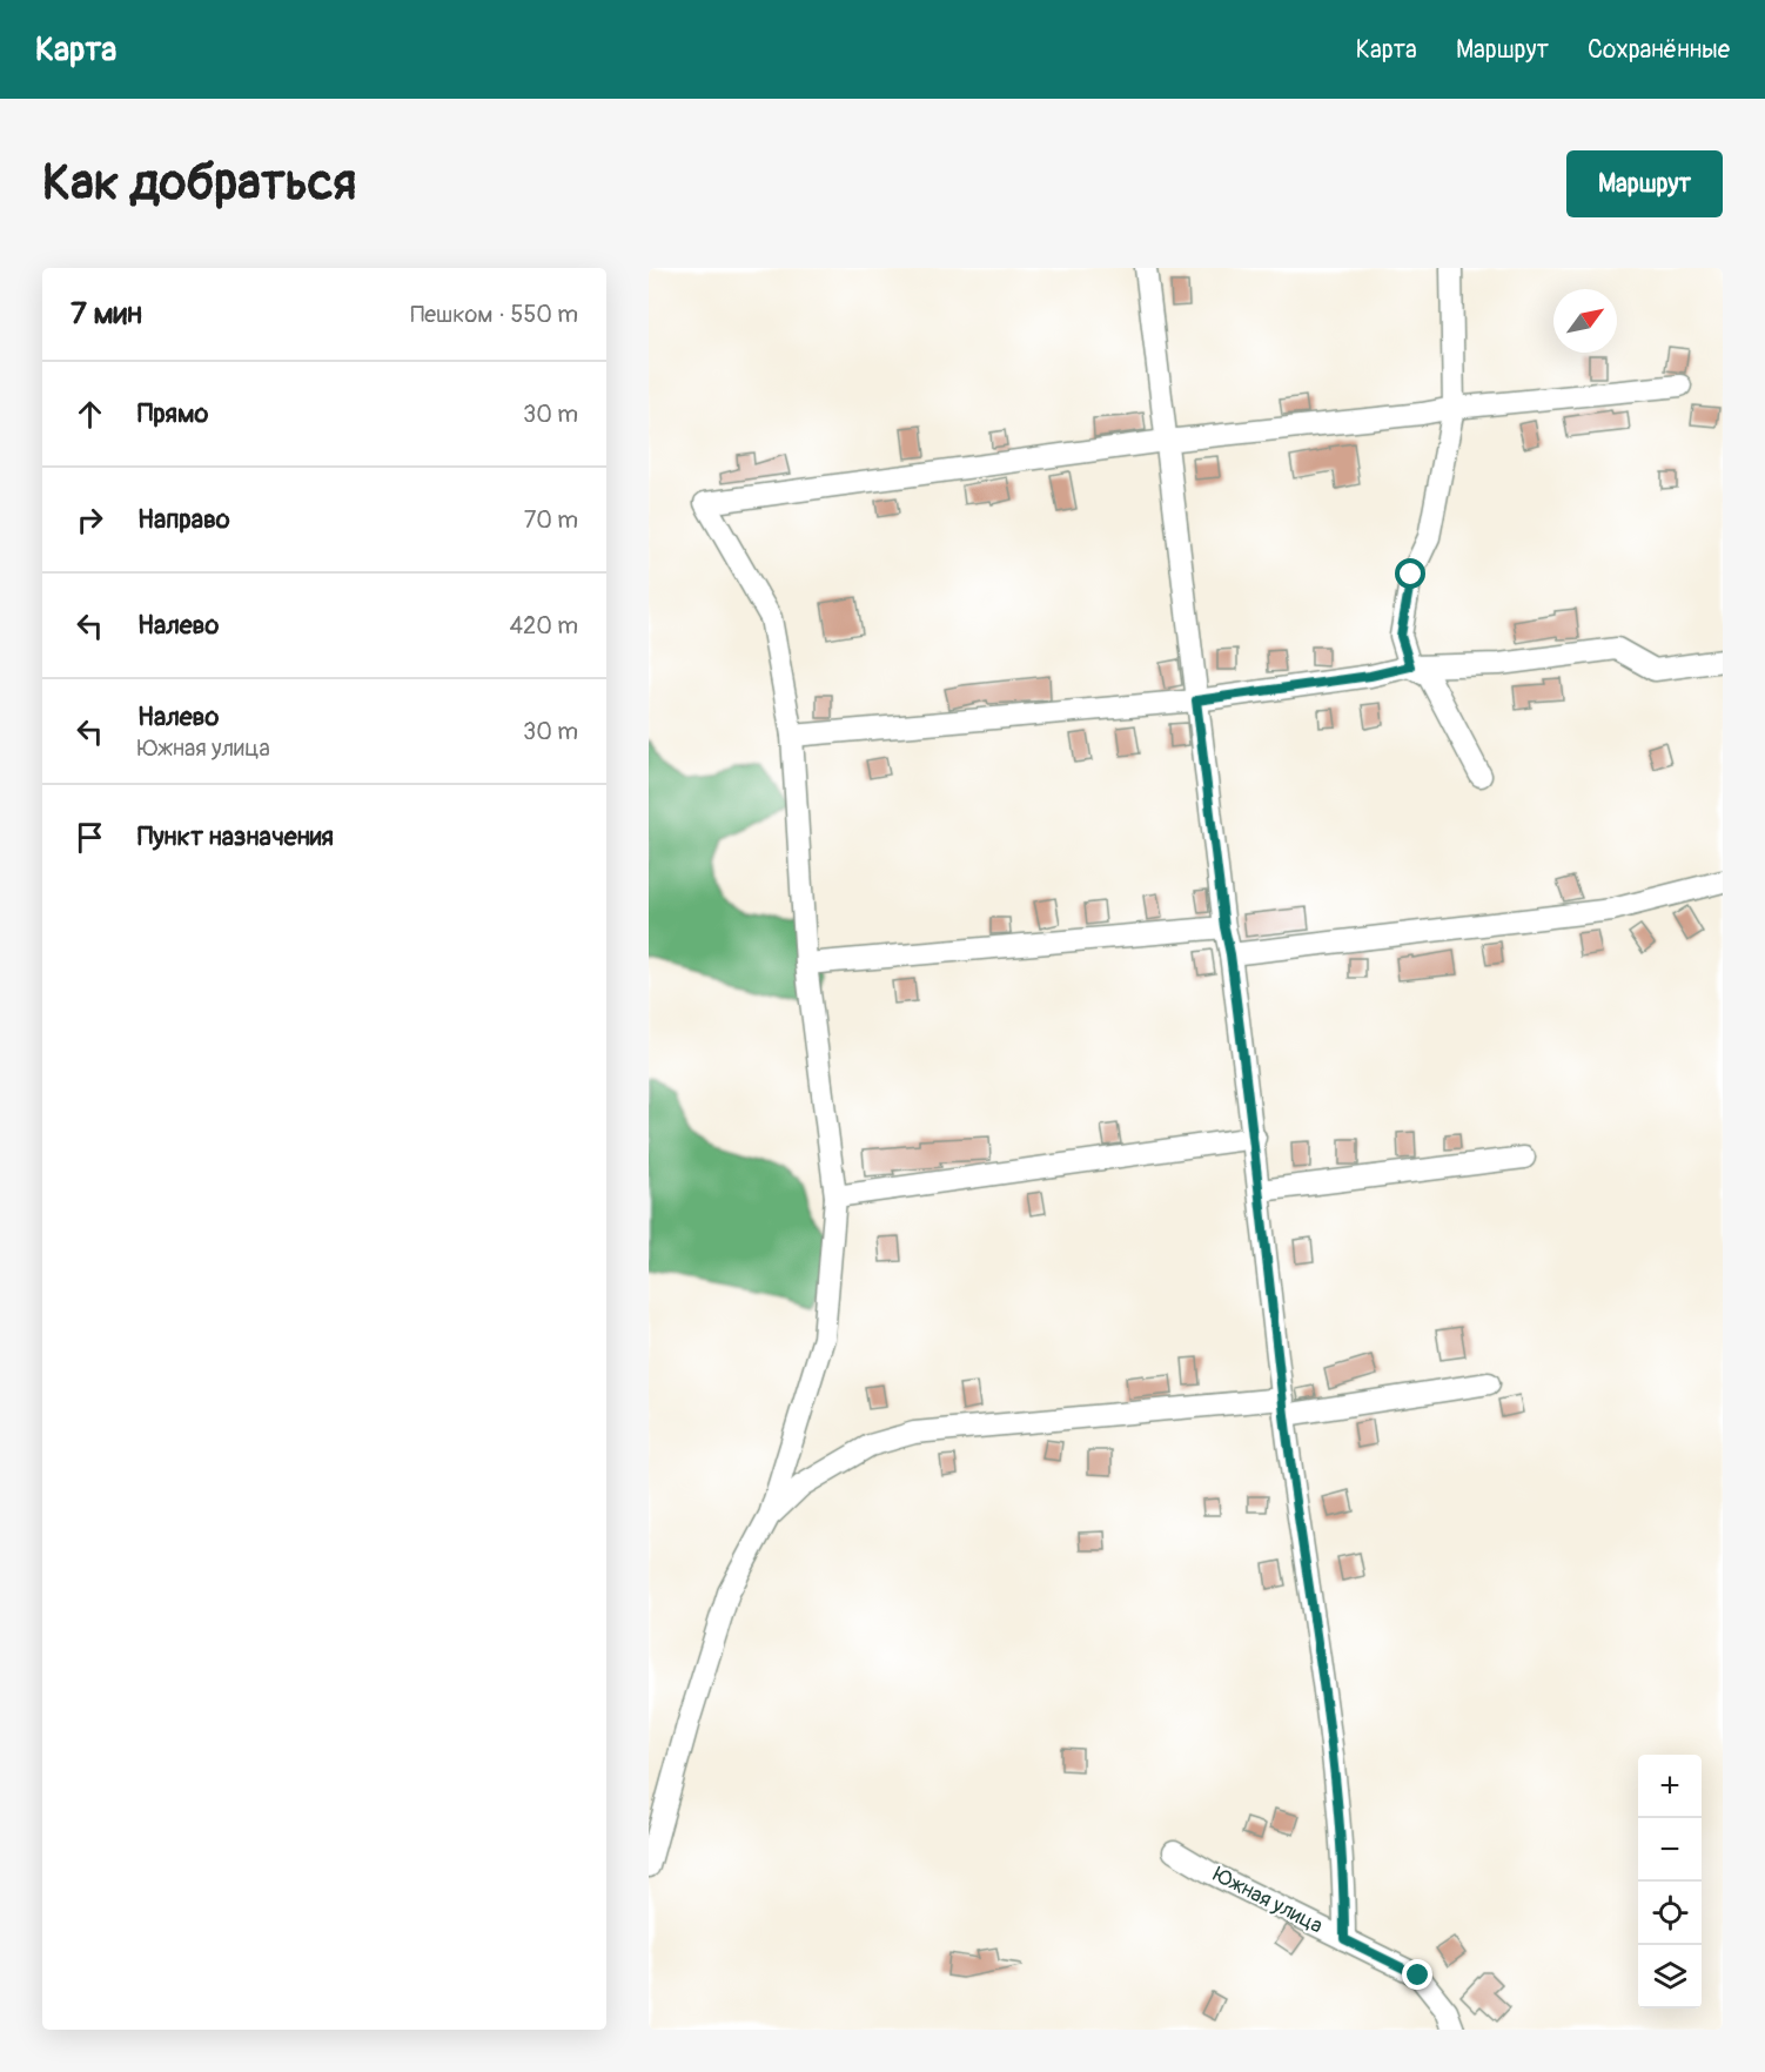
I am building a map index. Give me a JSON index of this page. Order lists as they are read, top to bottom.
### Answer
{
  "streets": {
    "street": ["Южная улица"]
  },
  "north": "top right",
  "page": {
    "header": "Карта",
    "nav": ["Карта", "Маршрут", "Сохранённые"],
    "buttons": "Маршрут",
    "title": "Как добраться",
    "heading": ["7 мин", "Пешком · 550 m"],
    "list": [
      ["Прямо", "30 m"],
      ["Направо", "70 m"],
      ["Налево", "420 m"],
      ["Налево", "Южная улица", "30 m"],
      "Пункт назначения"
    ],
    "map_buttons": ["+", "−"]
  }
}
